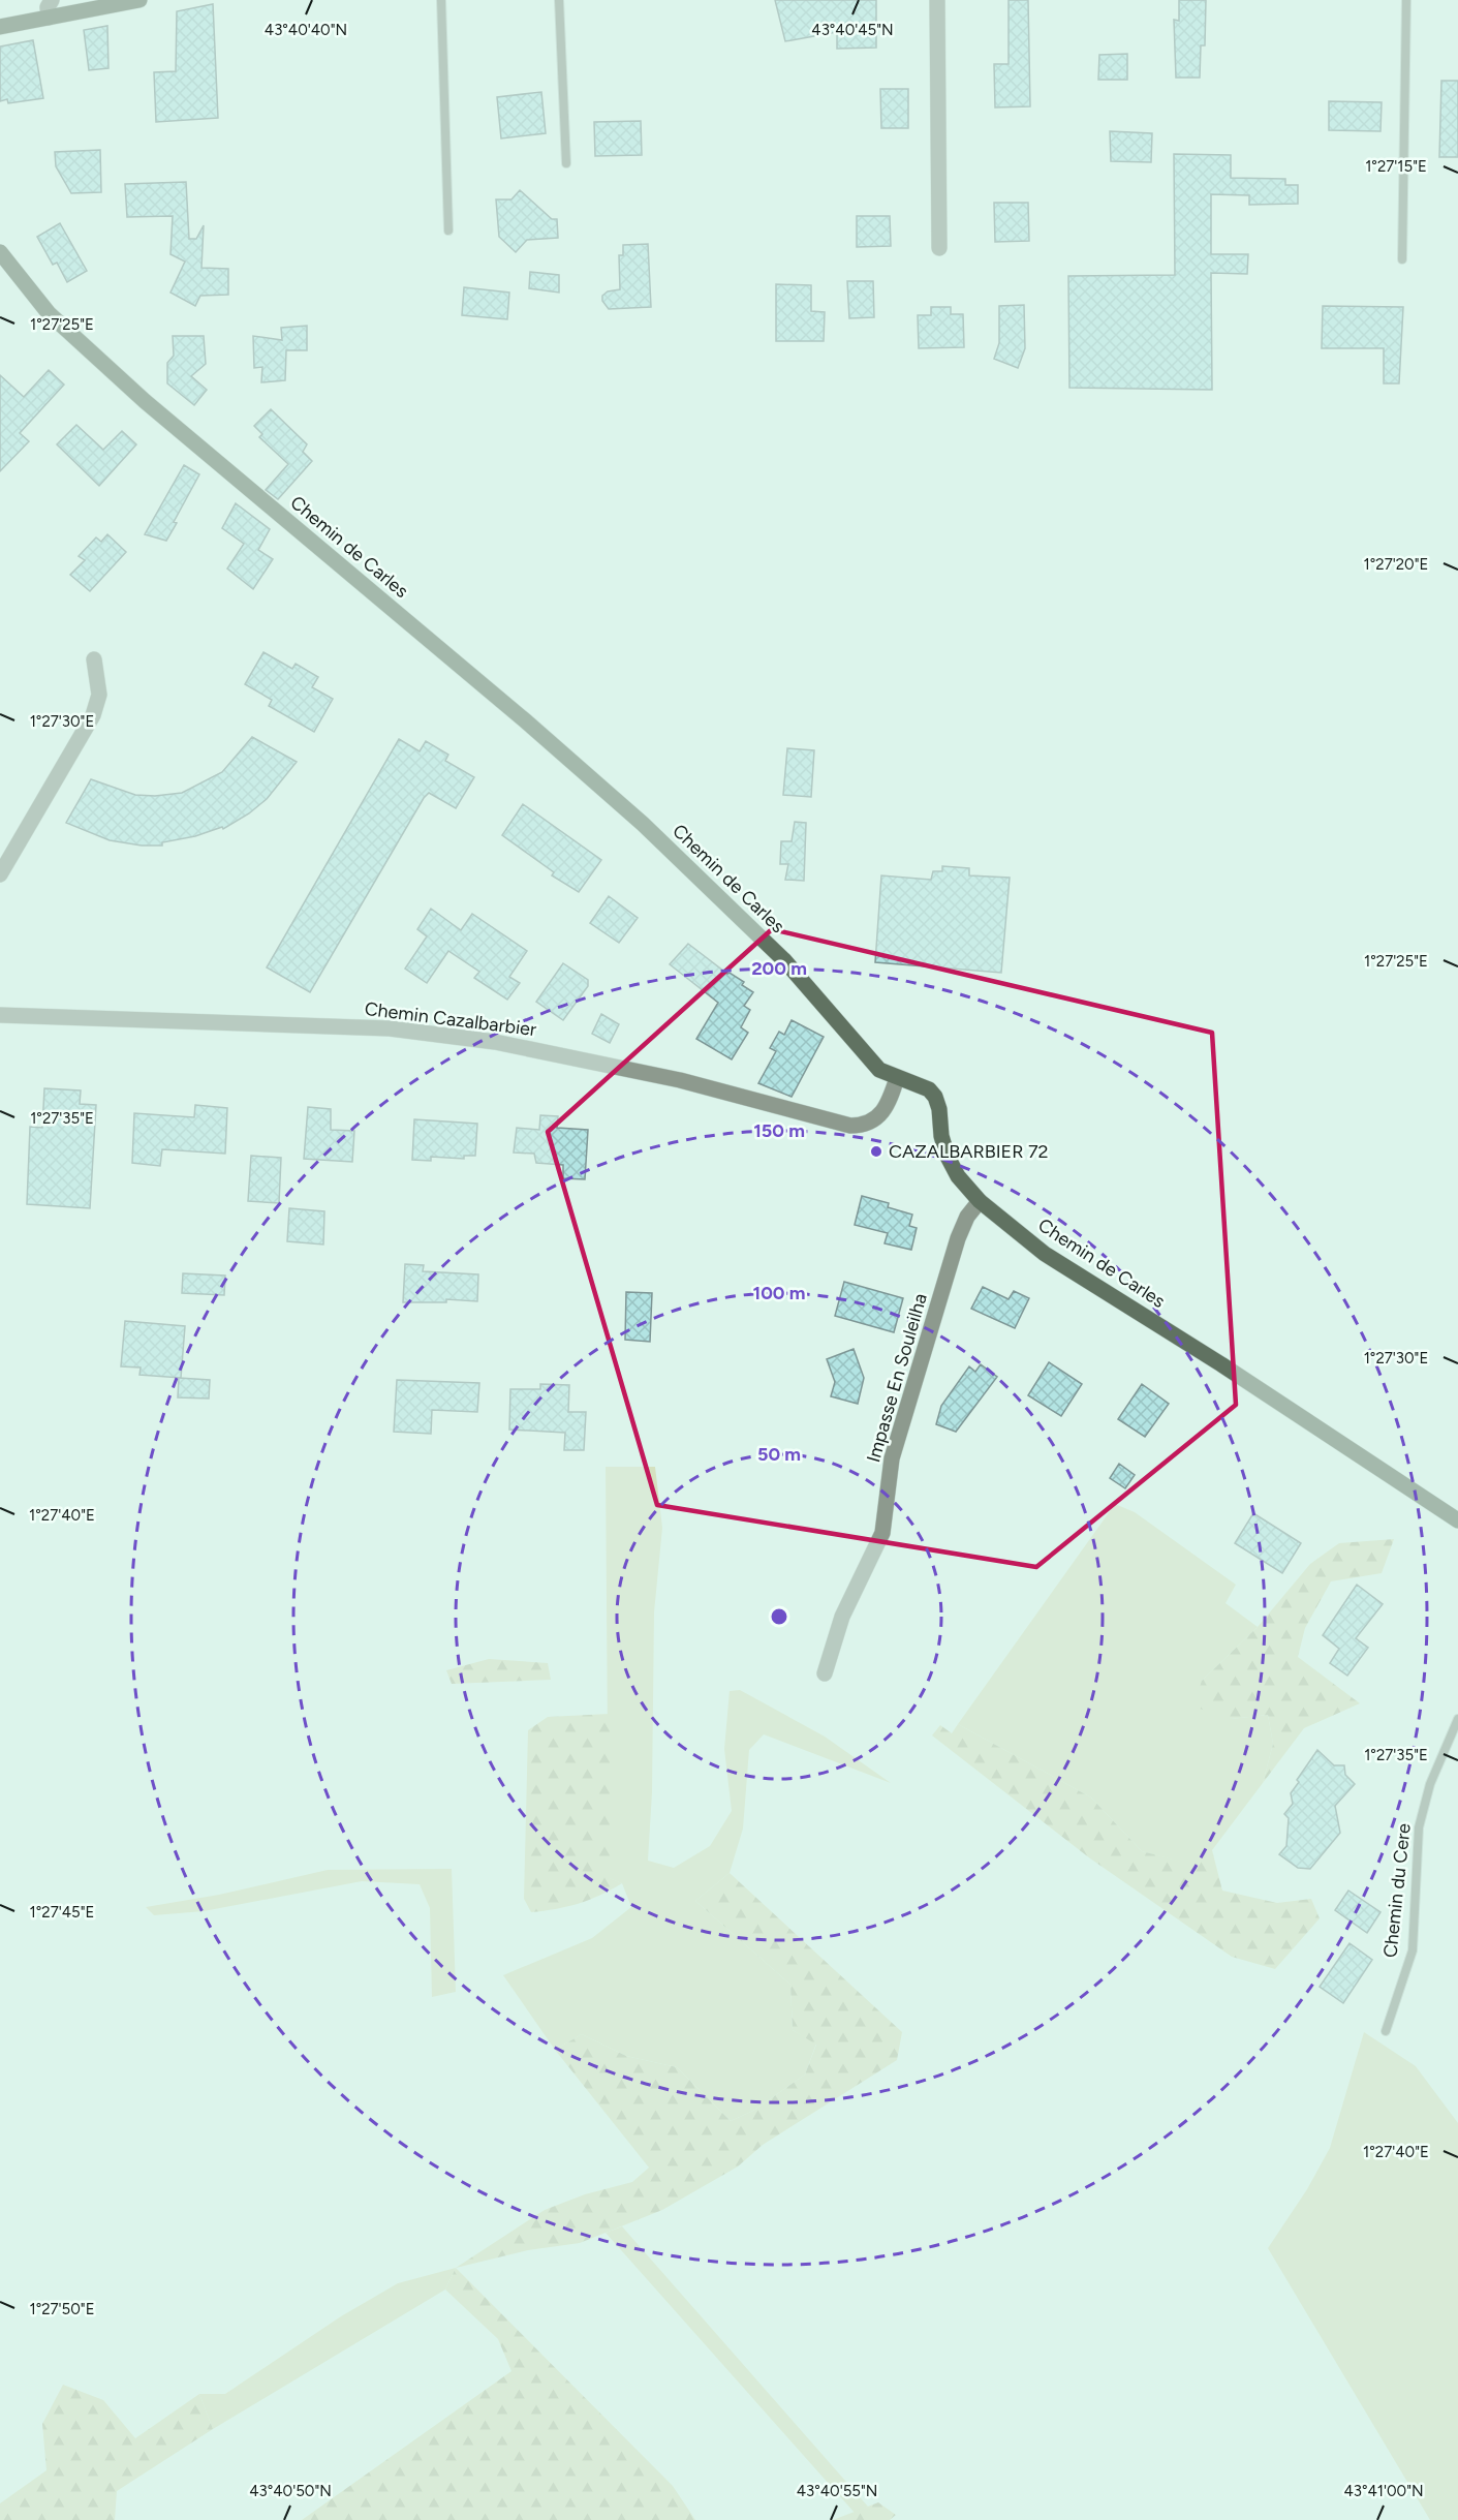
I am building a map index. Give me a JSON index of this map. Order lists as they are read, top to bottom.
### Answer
{
  "streets": {
    "street": ["Chemin de Carles", "Chemin Cazalbarbier", "Impasse En Souleilha"],
    "lane": ["Chemin du Cere"]
  },
  "crossings": [
    ["Chemin de Carles", "Chemin Cazalbarbier"],
    ["Chemin de Carles", "Impasse En Souleilha"]
  ],
  "places": ["CAZALBARBIER 72"],
  "coordinates": [
    "43°40'40\"N",
    "43°40'45\"N",
    "1°27'15\"E",
    "1°27'25\"E",
    "1°27'20\"E",
    "1°27'30\"E",
    "1°27'35\"E",
    "1°27'40\"E",
    "1°27'45\"E",
    "1°27'50\"E",
    "43°40'50\"N",
    "43°40'55\"N",
    "43°41'00\"N"
  ],
  "rings": [
    "200 m",
    "150 m",
    "100 m",
    "50 m"
  ]
}
